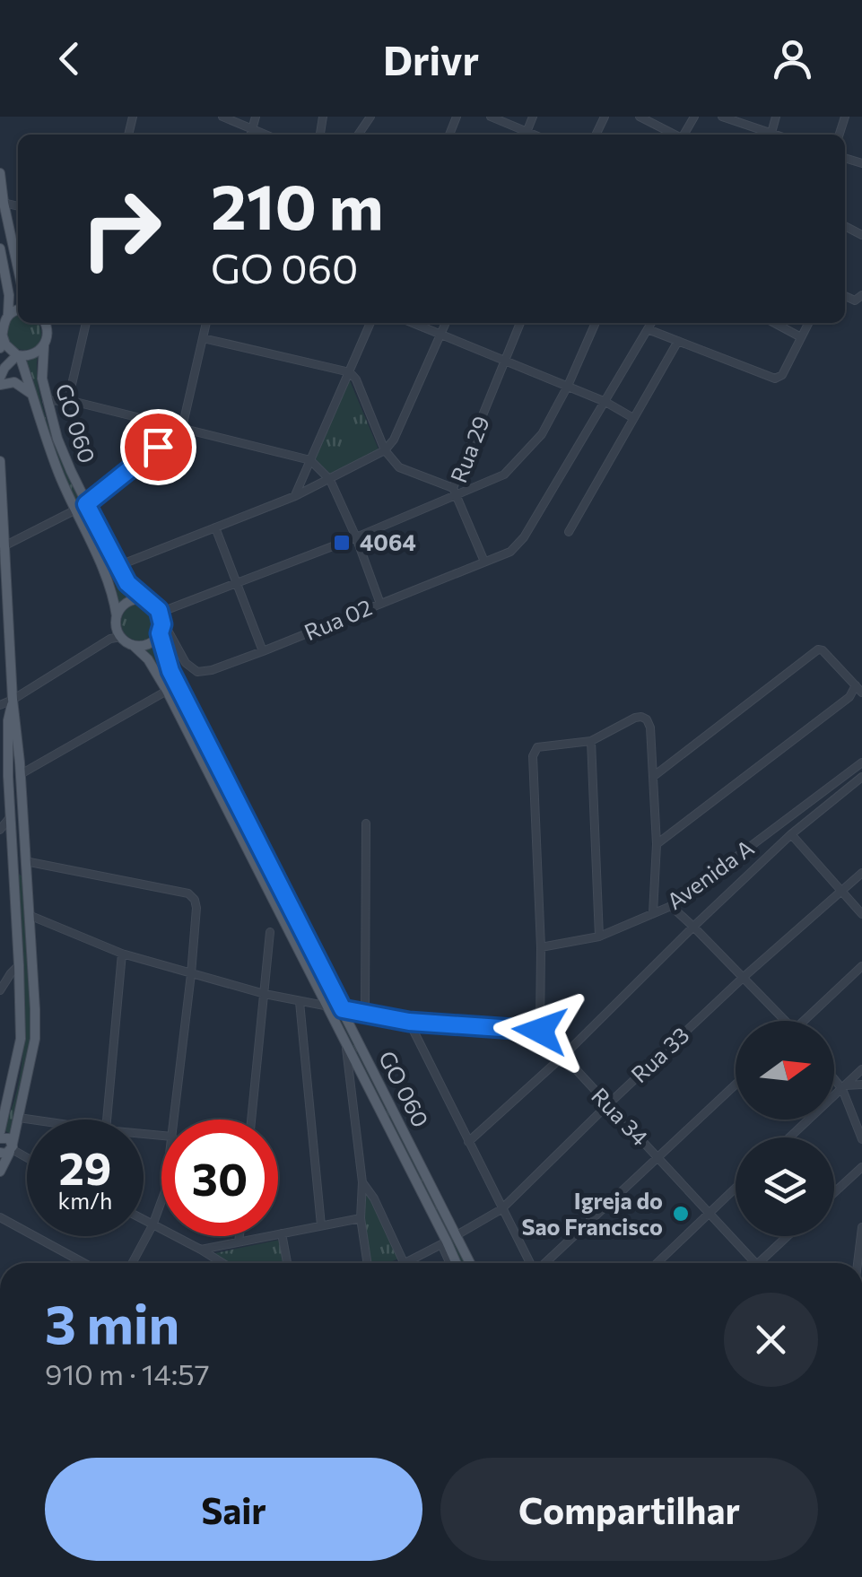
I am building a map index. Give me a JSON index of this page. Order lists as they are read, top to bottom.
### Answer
{
  "streets": {
    "main road": ["GO 060"],
    "street": [
      "Rua 29",
      "Rua 02",
      "Avenida A",
      "Rua 33",
      "Rua 34"
    ]
  },
  "crossings": [
    ["GO 060", "Rua 29"],
    ["GO 060", "Rua 02"],
    ["GO 060", "Rua 33"],
    ["Rua 29", "Rua 02"],
    ["Avenida A", "Rua 34"],
    ["Rua 33", "Rua 34"]
  ],
  "places": {
    "transit": ["4064"],
    "other": ["Igreja do Sao Francisco"]
  },
  "north": "right",
  "page": {
    "header": "Drivr",
    "turn": ["210 m", "GO 060"],
    "speed": "29 km/h",
    "limit": "30",
    "heading": ["3 min", "910 m · 14:57"],
    "buttons": ["Sair", "Compartilhar"]
  }
}
